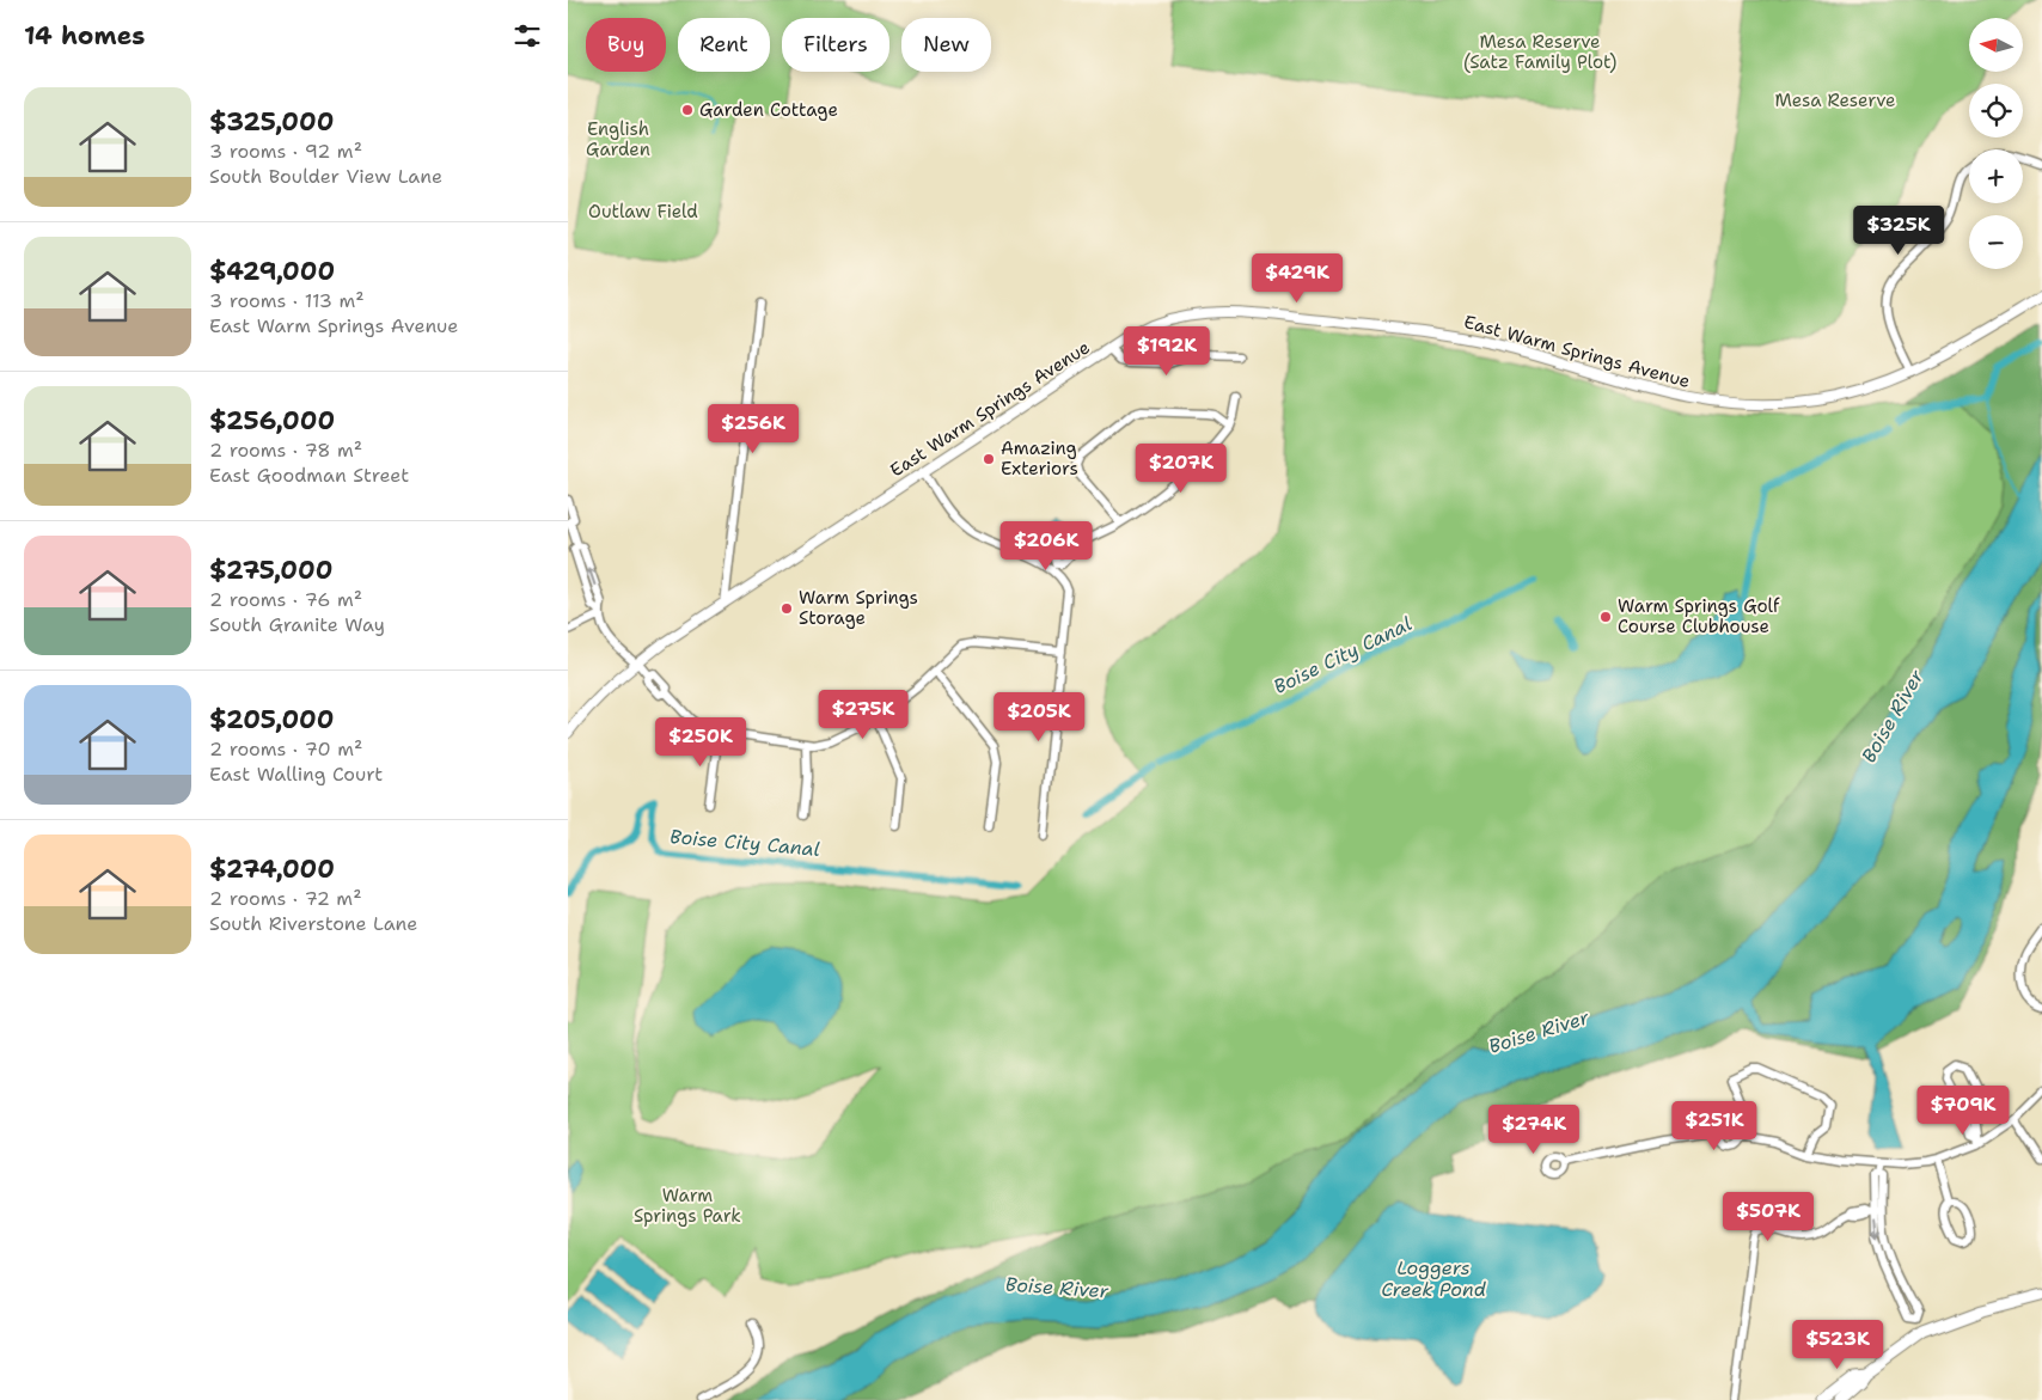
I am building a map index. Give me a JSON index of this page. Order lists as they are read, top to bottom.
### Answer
{
  "streets": {
    "street": ["East Warm Springs Avenue"]
  },
  "water": ["Boise City Canal", "Boise River", "Loggers Creek Pond"],
  "parks": [
    "Mesa Reserve (Satz Family Plot)",
    "Mesa Reserve",
    "English Garden",
    "Outlaw Field",
    "Warm Springs Park"
  ],
  "places": [
    "Garden Cottage",
    "Amazing Exteriors",
    "Warm Springs Storage",
    "Warm Springs Golf Course Clubhouse"
  ],
  "north": "left",
  "page": {
    "heading": "14 homes",
    "map_buttons": ["+", "−"],
    "chip": [
      "Buy",
      "Rent",
      "Filters",
      "New"
    ],
    "list": [
      {
        "name": "$325,000",
        "note": "3 rooms · 92 m² · South Boulder View Lane"
      },
      {
        "name": "$429,000",
        "note": "3 rooms · 113 m² · East Warm Springs Avenue"
      },
      {
        "name": "$256,000",
        "note": "2 rooms · 78 m² · East Goodman Street"
      },
      {
        "name": "$275,000",
        "note": "2 rooms · 76 m² · South Granite Way"
      },
      {
        "name": "$205,000",
        "note": "2 rooms · 70 m² · East Walling Court"
      },
      {
        "name": "$274,000",
        "note": "2 rooms · 72 m² · South Riverstone Lane"
      }
    ],
    "price": [
      "$325K",
      "$429K",
      "$192K",
      "$256K",
      "$207K",
      "$206K",
      "$275K",
      "$205K",
      "$250K",
      "$709K",
      "$251K",
      "$274K",
      "$507K",
      "$523K"
    ]
  }
}
